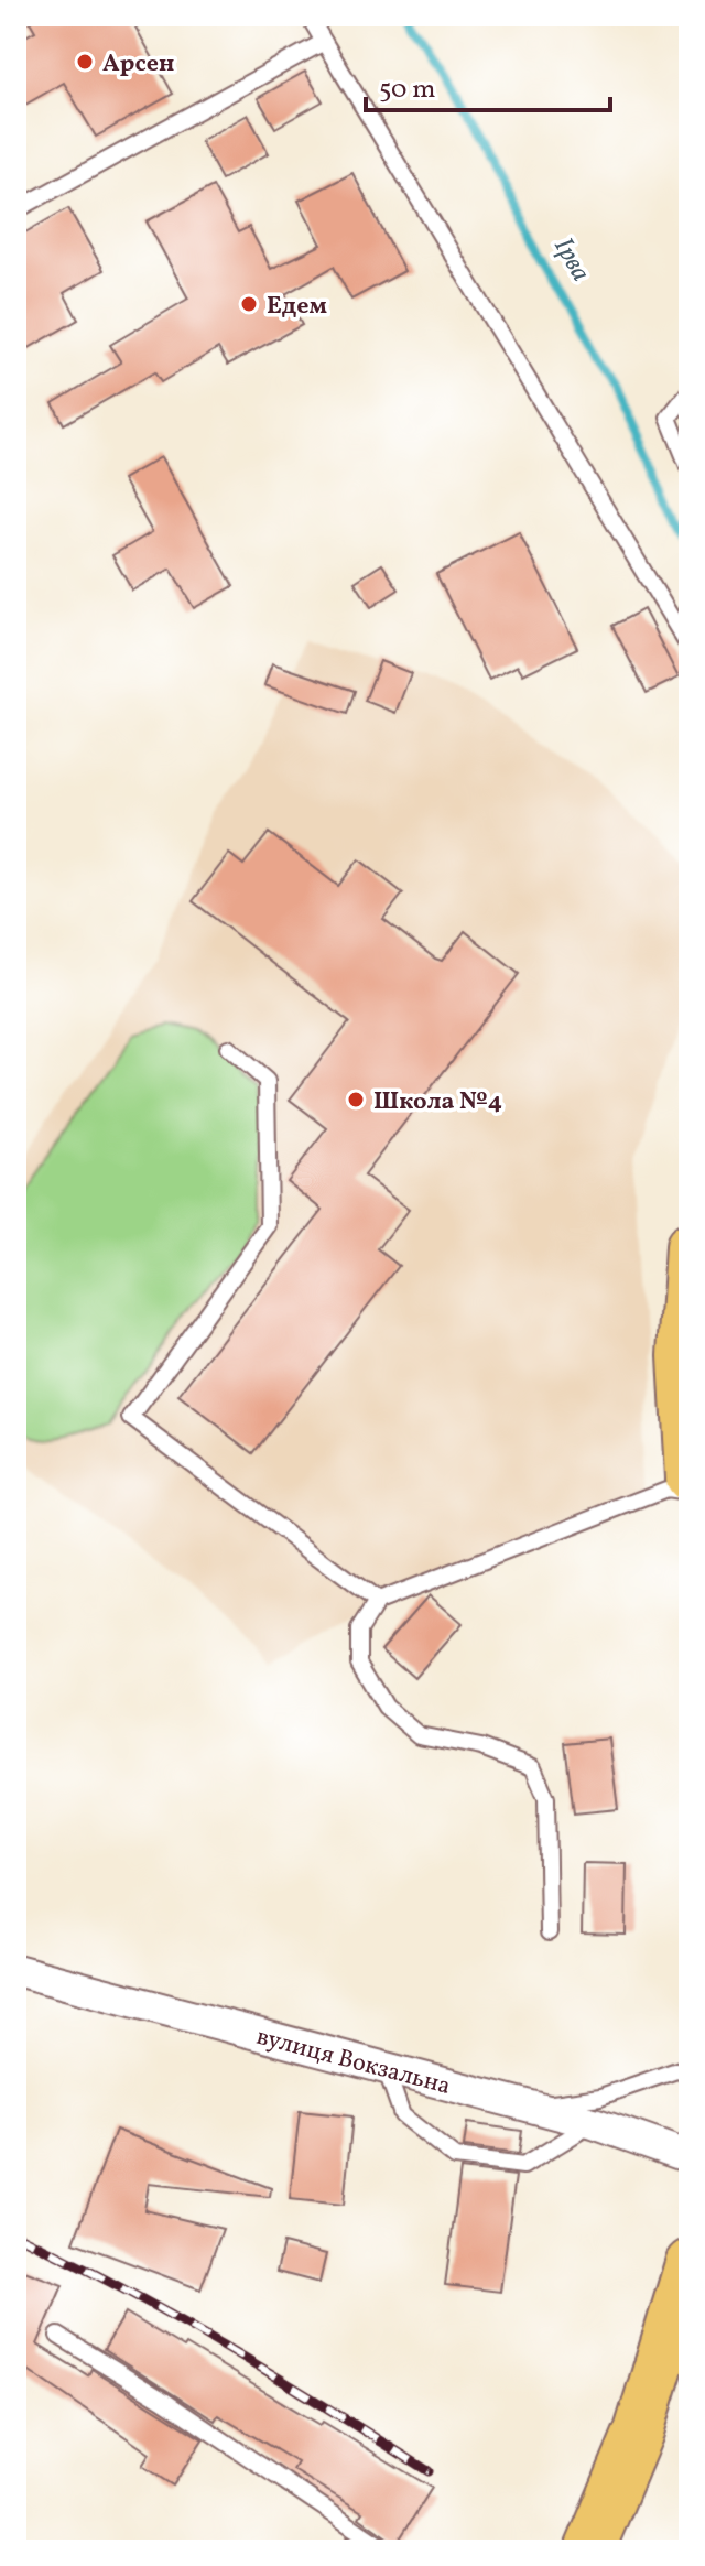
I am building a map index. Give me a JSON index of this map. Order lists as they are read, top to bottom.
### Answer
{
  "streets": {
    "street": ["вулиця Вокзальна"]
  },
  "water": ["Ірва"],
  "places": ["Арсен", "Едем", "Школа №4"],
  "scale_bar": "50 m"
}
